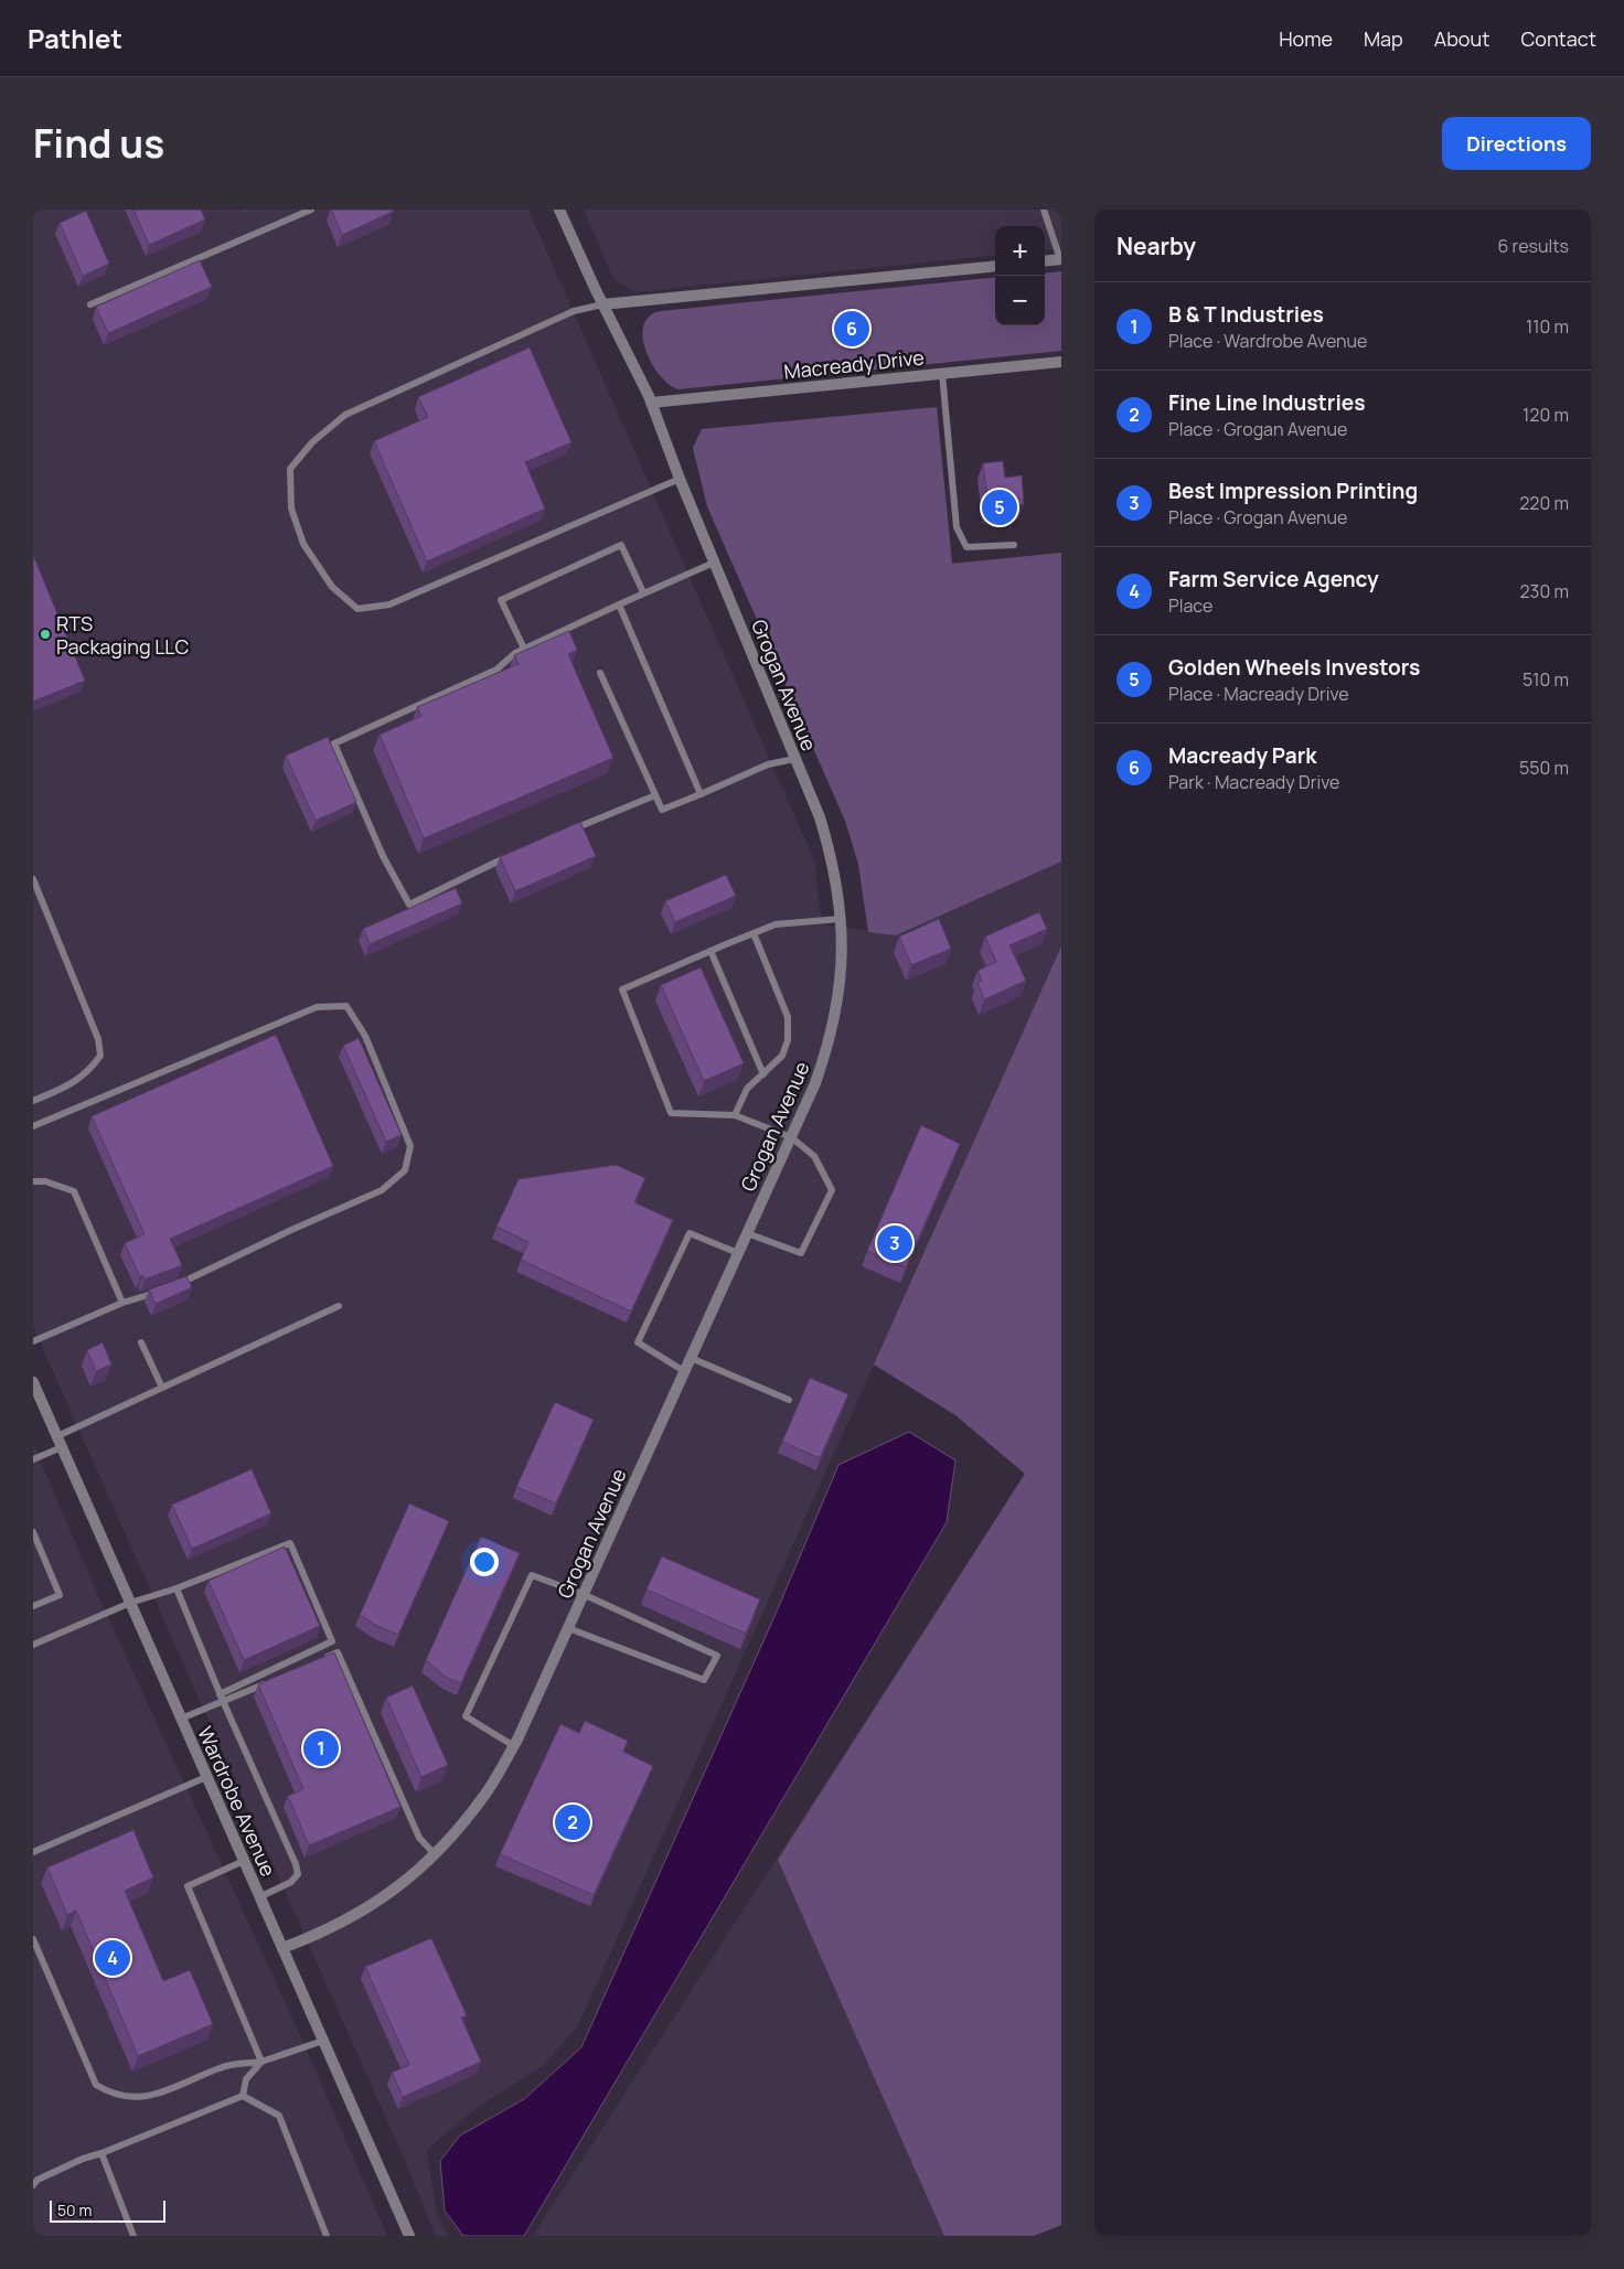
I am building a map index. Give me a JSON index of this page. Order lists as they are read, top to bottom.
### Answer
{
  "streets": {
    "street": ["Macready Drive", "Grogan Avenue", "Wardrobe Avenue"]
  },
  "crossings": [
    ["Macready Drive", "Grogan Avenue"],
    ["Grogan Avenue", "Wardrobe Avenue"]
  ],
  "places": ["RTS Packaging LLC"],
  "scale_bar": "50 m",
  "page": {
    "header": "Pathlet",
    "nav": [
      "Home",
      "Map",
      "About",
      "Contact"
    ],
    "title": "Find us",
    "buttons": "Directions",
    "heading": ["Nearby", "6 results"],
    "map_buttons": ["+", "−"],
    "list": [
      {
        "mark": "1",
        "name": "B & T Industries",
        "note": "Place · Wardrobe Avenue",
        "value": "110 m"
      },
      {
        "mark": "2",
        "name": "Fine Line Industries",
        "note": "Place · Grogan Avenue",
        "value": "120 m"
      },
      {
        "mark": "3",
        "name": "Best Impression Printing",
        "note": "Place · Grogan Avenue",
        "value": "220 m"
      },
      {
        "mark": "4",
        "name": "Farm Service Agency",
        "note": "Place",
        "value": "230 m"
      },
      {
        "mark": "5",
        "name": "Golden Wheels Investors",
        "note": "Place · Macready Drive",
        "value": "510 m"
      },
      {
        "mark": "6",
        "name": "Macready Park",
        "note": "Park · Macready Drive",
        "value": "550 m"
      }
    ],
    "pins": [
      "6",
      "5",
      "3",
      "1",
      "2",
      "4"
    ],
    "scale": "50 m"
  }
}
